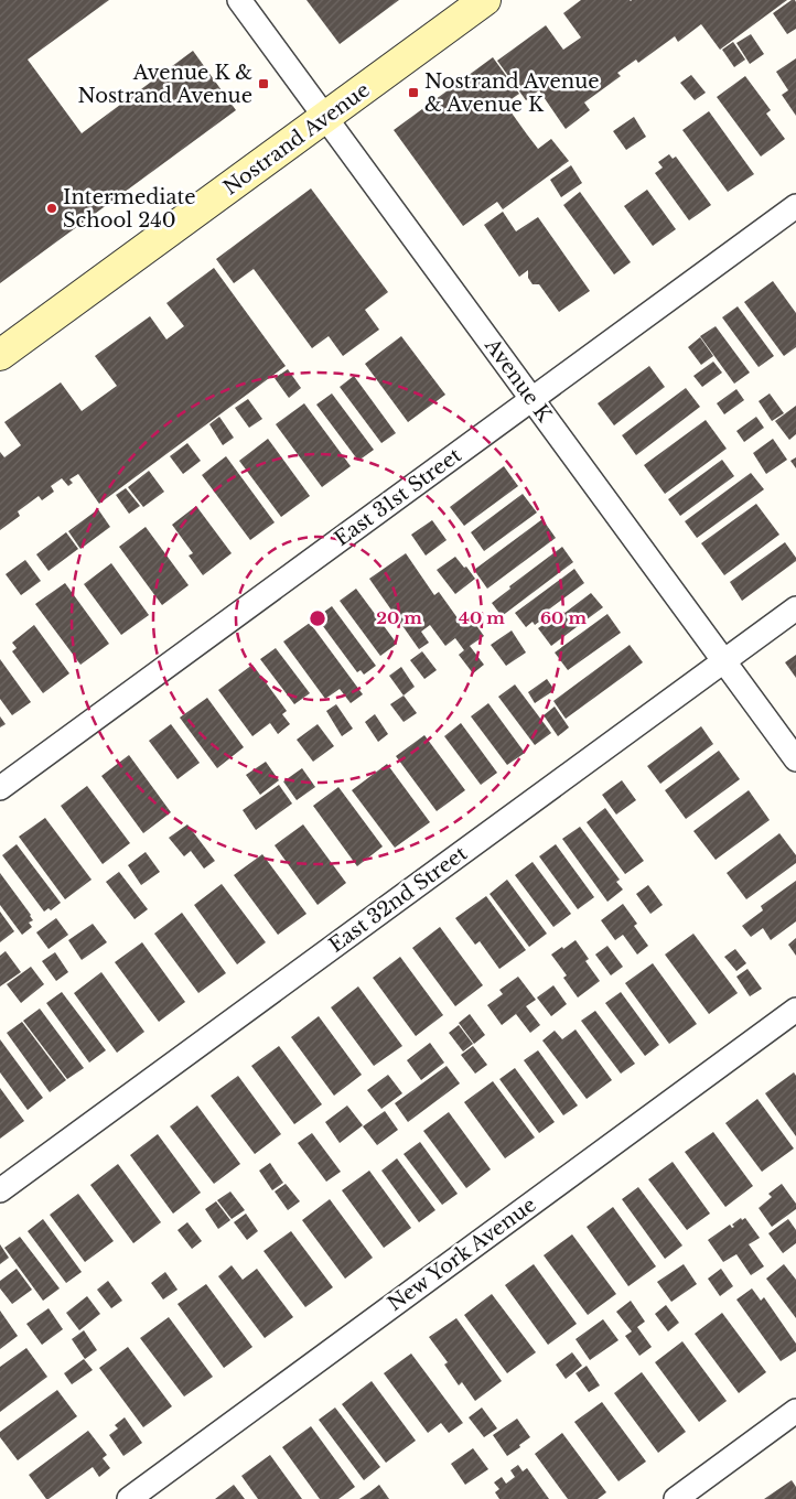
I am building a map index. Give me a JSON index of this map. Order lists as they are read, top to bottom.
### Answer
{
  "streets": {
    "main road": ["Nostrand Avenue"],
    "street": [
      "Avenue K",
      "East 31st Street",
      "East 32nd Street",
      "New York Avenue"
    ]
  },
  "crossings": [
    ["Nostrand Avenue", "Avenue K"],
    ["Avenue K", "East 31st Street"],
    ["Avenue K", "East 32nd Street"]
  ],
  "places": {
    "transit": ["Avenue K & Nostrand Avenue", "Nostrand Avenue & Avenue K"],
    "other": ["Intermediate School 240"]
  },
  "rings": ["20 m", "40 m", "60 m"]
}
